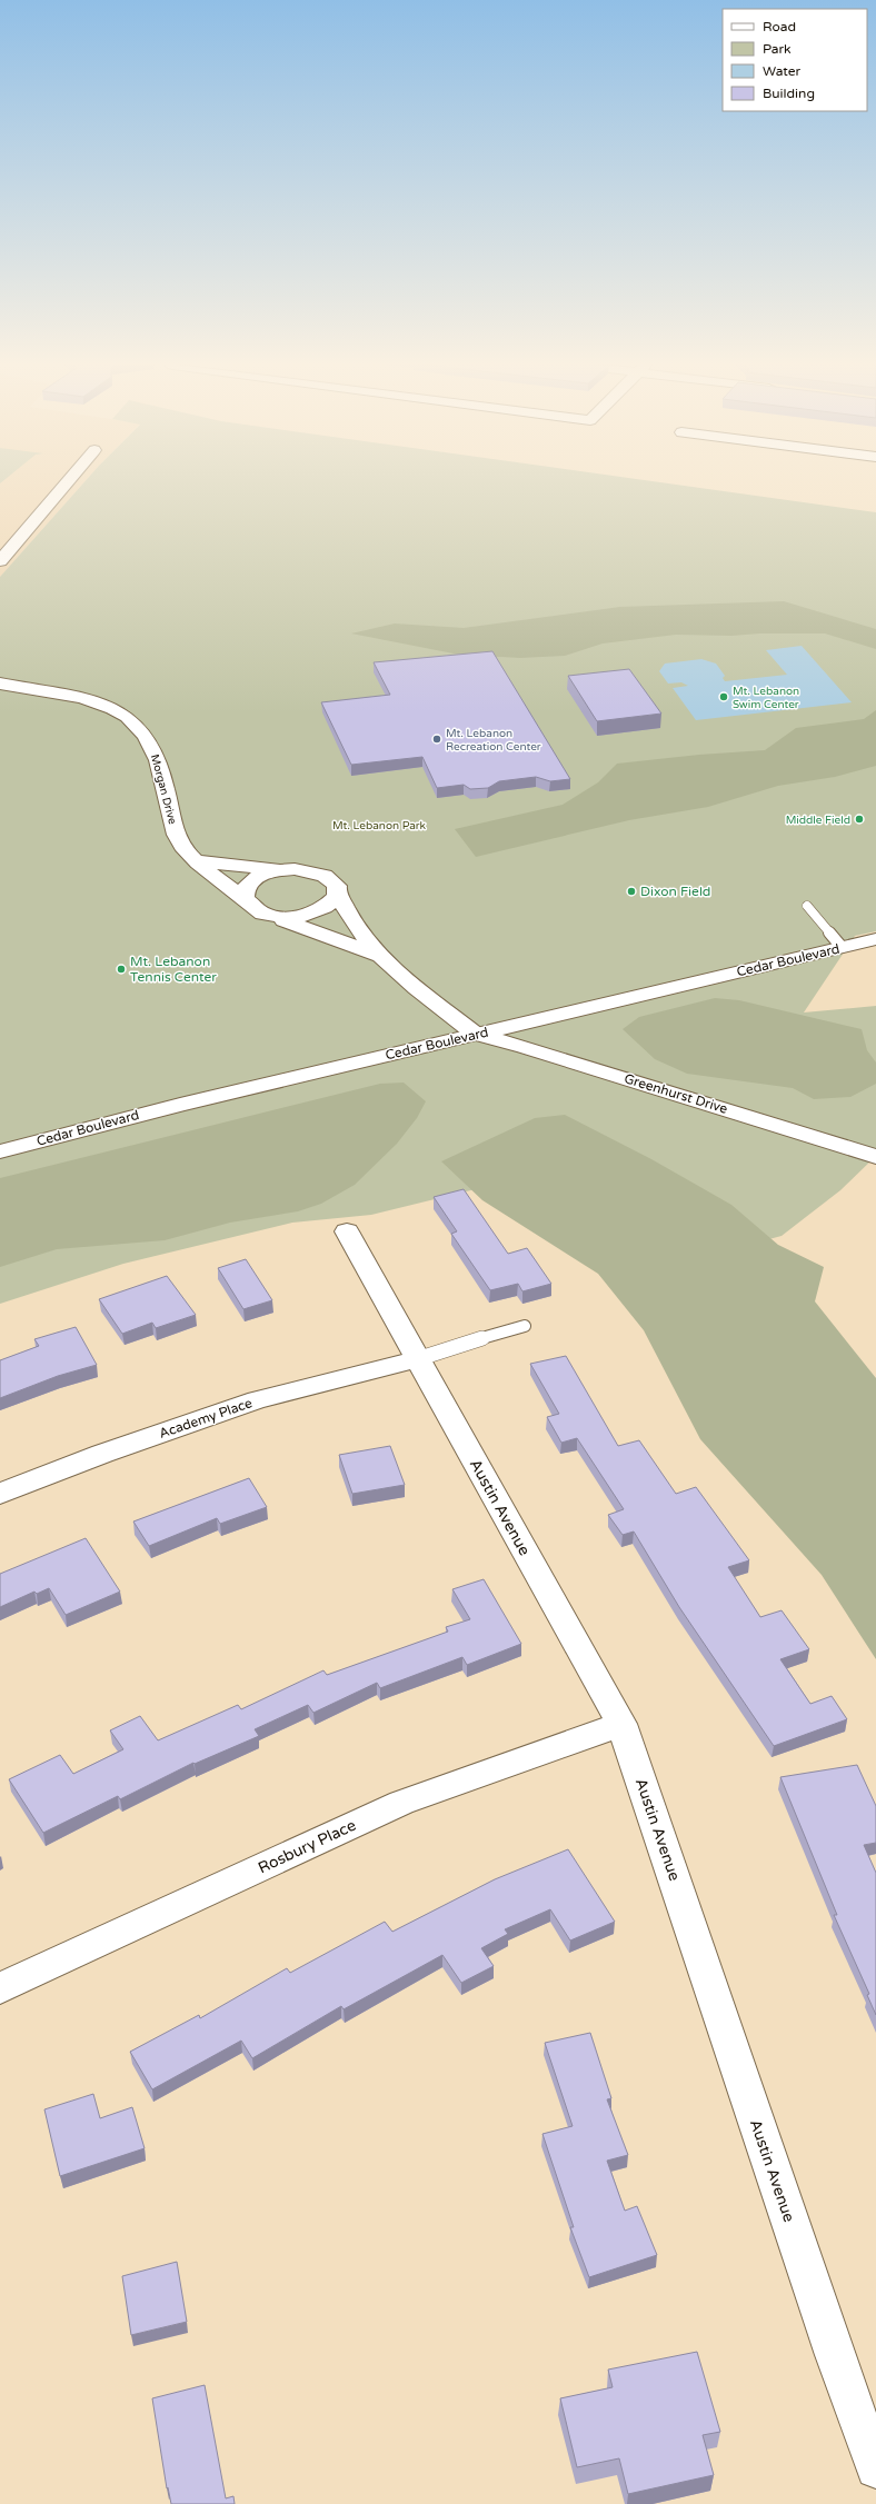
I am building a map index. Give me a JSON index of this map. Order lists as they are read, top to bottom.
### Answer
{
  "streets": {
    "street": [
      "Morgan Drive",
      "Cedar Boulevard",
      "Greenhurst Drive",
      "Academy Place",
      "Austin Avenue",
      "Rosbury Place"
    ]
  },
  "crossings": [
    ["Cedar Boulevard", "Greenhurst Drive"],
    ["Academy Place", "Austin Avenue"],
    ["Austin Avenue", "Rosbury Place"]
  ],
  "parks": ["Mt. Lebanon Park"],
  "places": [
    "Mt. Lebanon Swim Center",
    "Mt. Lebanon Recreation Center",
    "Middle Field",
    "Dixon Field",
    "Mt. Lebanon Tennis Center"
  ],
  "legend": [
    "Road",
    "Park",
    "Water",
    "Building"
  ]
}
